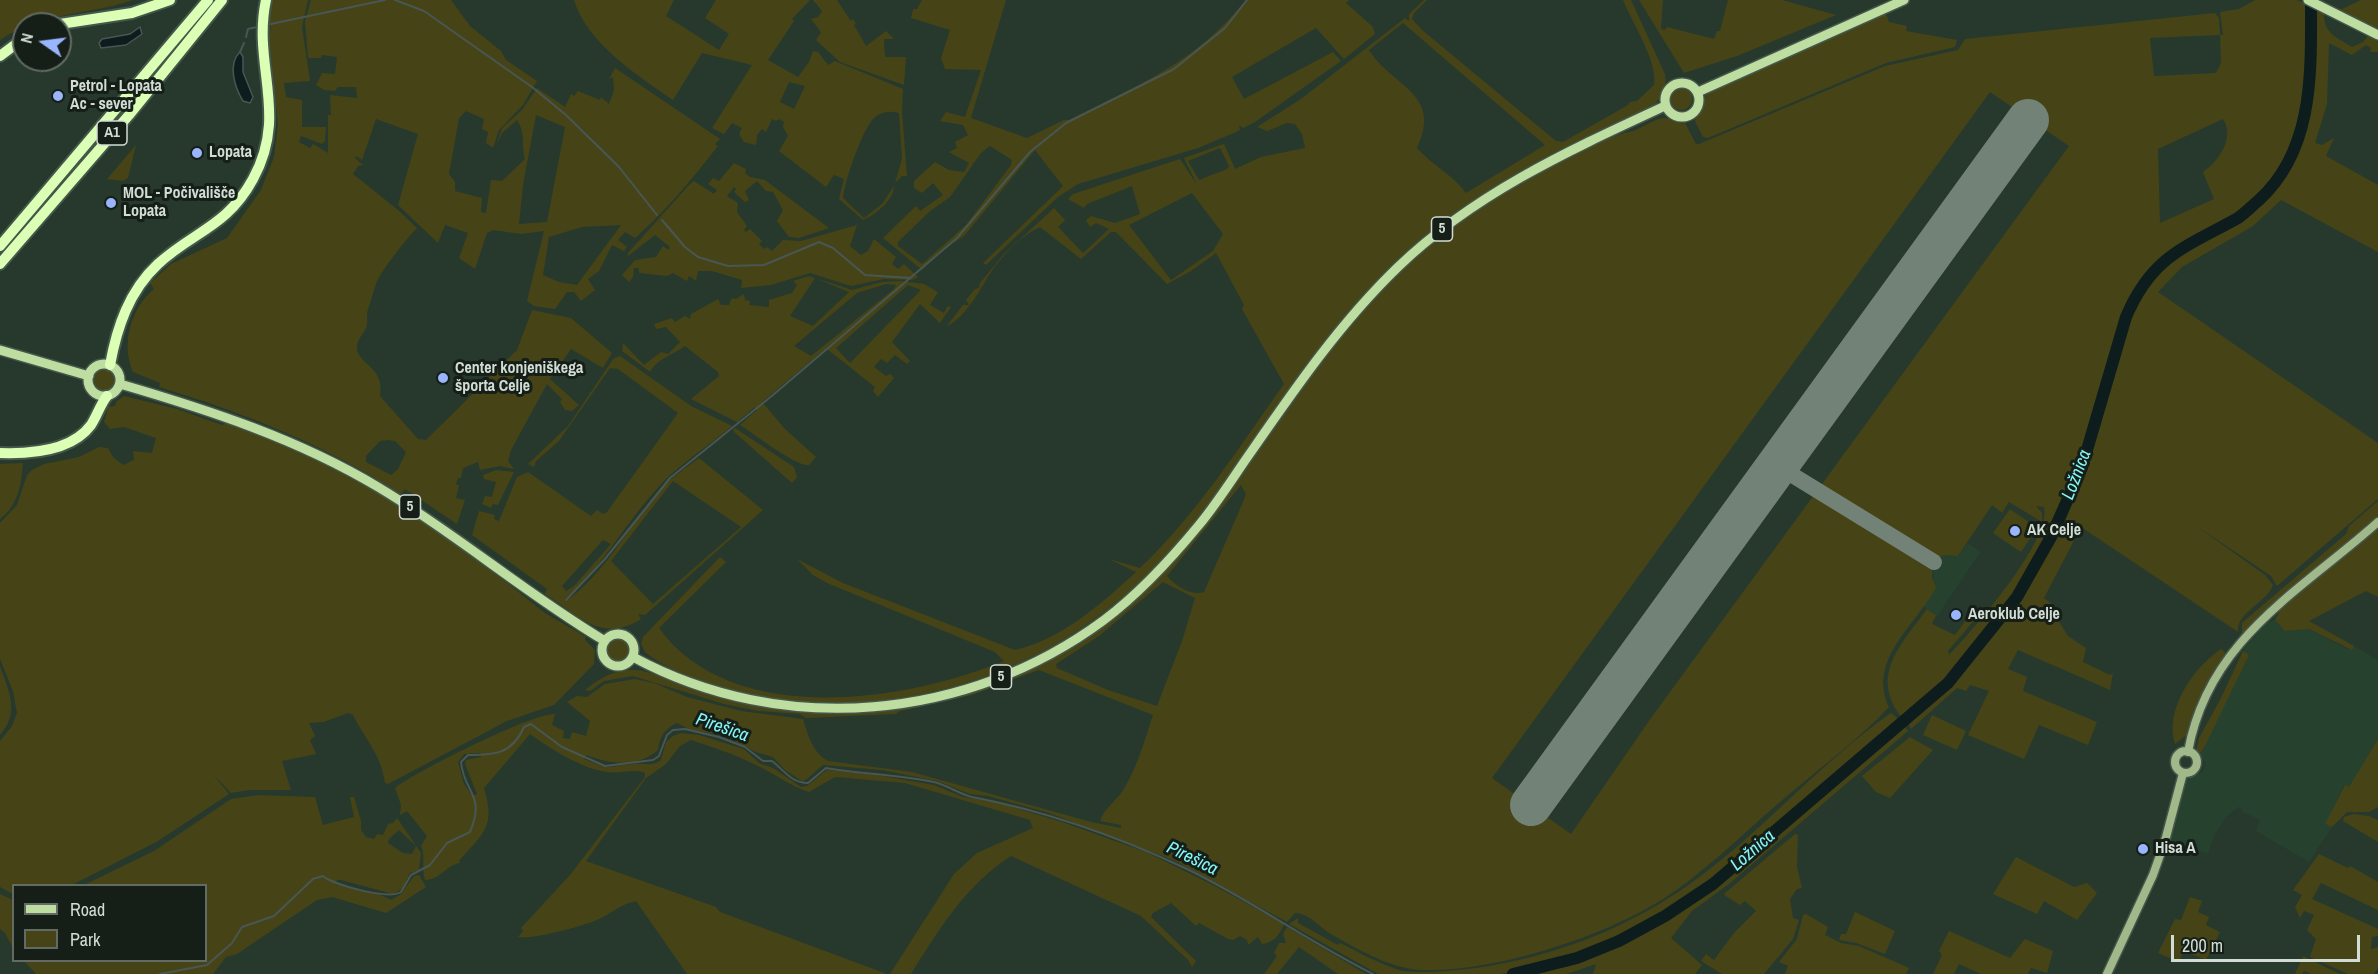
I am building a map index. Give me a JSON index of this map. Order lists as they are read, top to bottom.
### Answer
{
  "streets": {
    "highway": ["A1"],
    "main road": ["5"]
  },
  "water": ["Ložnica", "Pirešica"],
  "places": [
    "Petrol - Lopata Ac - sever",
    "Lopata",
    "MOL - Počivališče Lopata",
    "Center konjeniškega športa Celje",
    "AK Celje",
    "Aeroklub Celje",
    "Hisa A"
  ],
  "legend": ["Road", "Park"],
  "scale_bar": "200 m",
  "north": "left"
}
